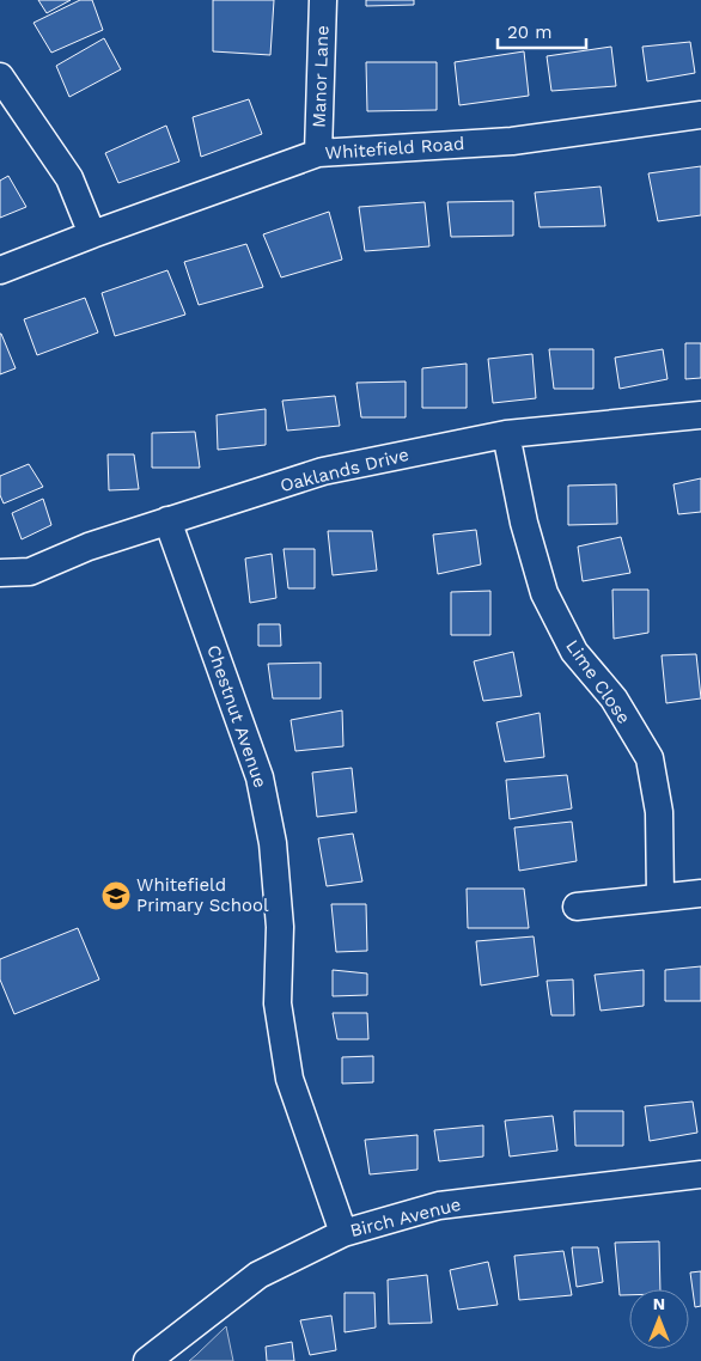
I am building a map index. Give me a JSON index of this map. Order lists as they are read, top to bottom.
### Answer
{
  "streets": {
    "street": [
      "Manor Lane",
      "Whitefield Road",
      "Oaklands Drive",
      "Lime Close",
      "Chestnut Avenue",
      "Birch Avenue"
    ]
  },
  "crossings": [
    ["Manor Lane", "Whitefield Road"],
    ["Oaklands Drive", "Lime Close"],
    ["Oaklands Drive", "Chestnut Avenue"],
    ["Chestnut Avenue", "Birch Avenue"]
  ],
  "places": {
    "school or university": ["Whitefield Primary School"]
  },
  "scale_bar": "20 m",
  "north": "top"
}
